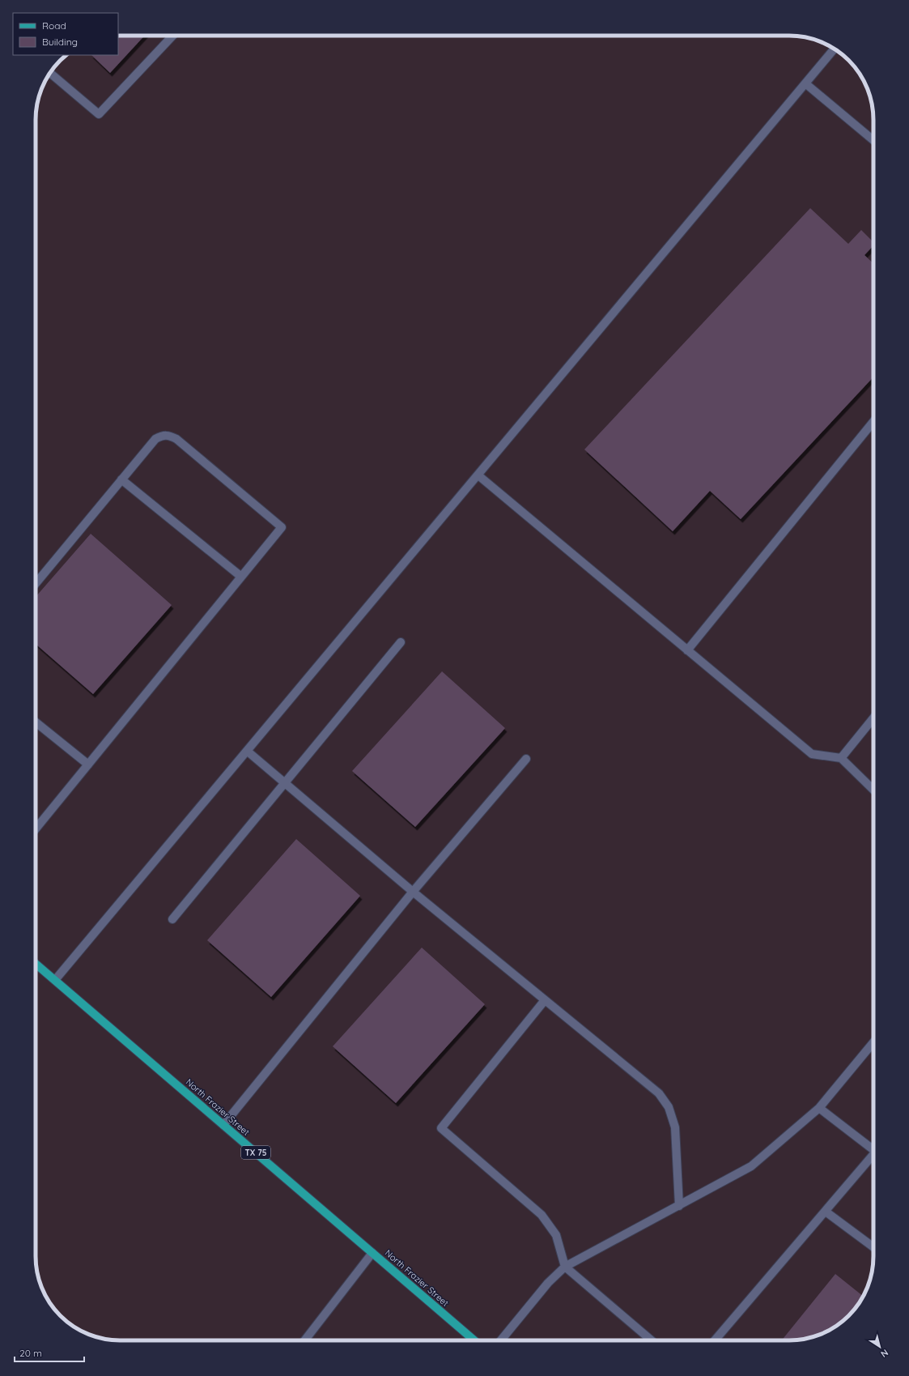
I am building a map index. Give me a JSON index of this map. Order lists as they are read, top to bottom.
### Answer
{
  "streets": {
    "main road": ["North Frazier Street", "TX 75"]
  },
  "legend": ["Road", "Building"],
  "scale_bar": "20 m",
  "north": "bottom right"
}
